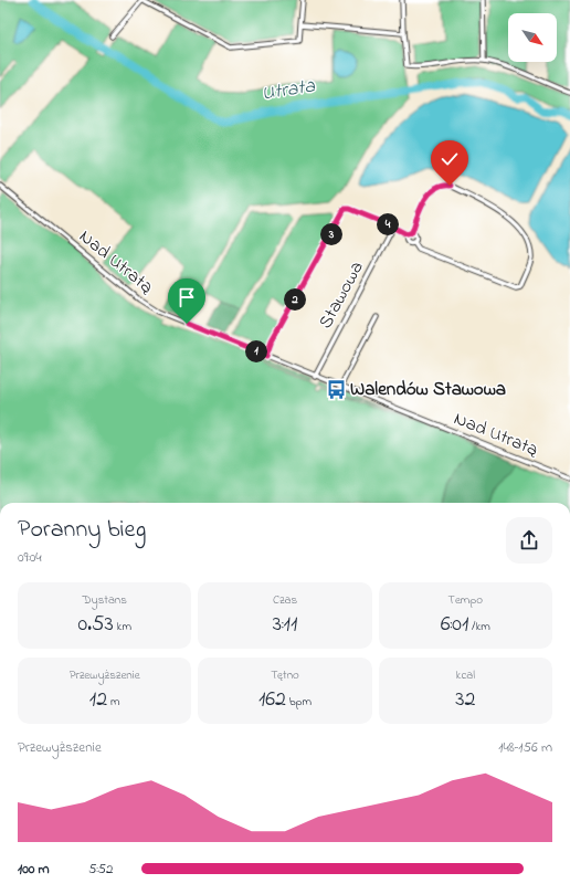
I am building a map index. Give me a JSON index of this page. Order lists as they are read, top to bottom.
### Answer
{
  "streets": {
    "street": ["Nad Utratą", "Stawowa"]
  },
  "crossings": [
    ["Nad Utratą", "Stawowa"]
  ],
  "water": ["Utrata"],
  "places": {
    "bus stop": ["Walendów Stawowa"]
  },
  "north": "bottom right",
  "page": {
    "pins": [
      "4",
      "3",
      "2",
      "1"
    ],
    "heading": ["Poranny bieg", "09:04"],
    "stats": [
      ["Dystans", "0.53 km"],
      ["Czas", "3:11"],
      ["Tempo", "6:01 /km"],
      ["Przewyższenie", "12 m"],
      ["Tętno", "162 bpm"],
      ["kcal", "32"]
    ],
    "chart": ["Przewyższenie", "148–156 m"],
    "list": [
      {
        "name": "100 m",
        "note": "5:52"
      }
    ]
  }
}
